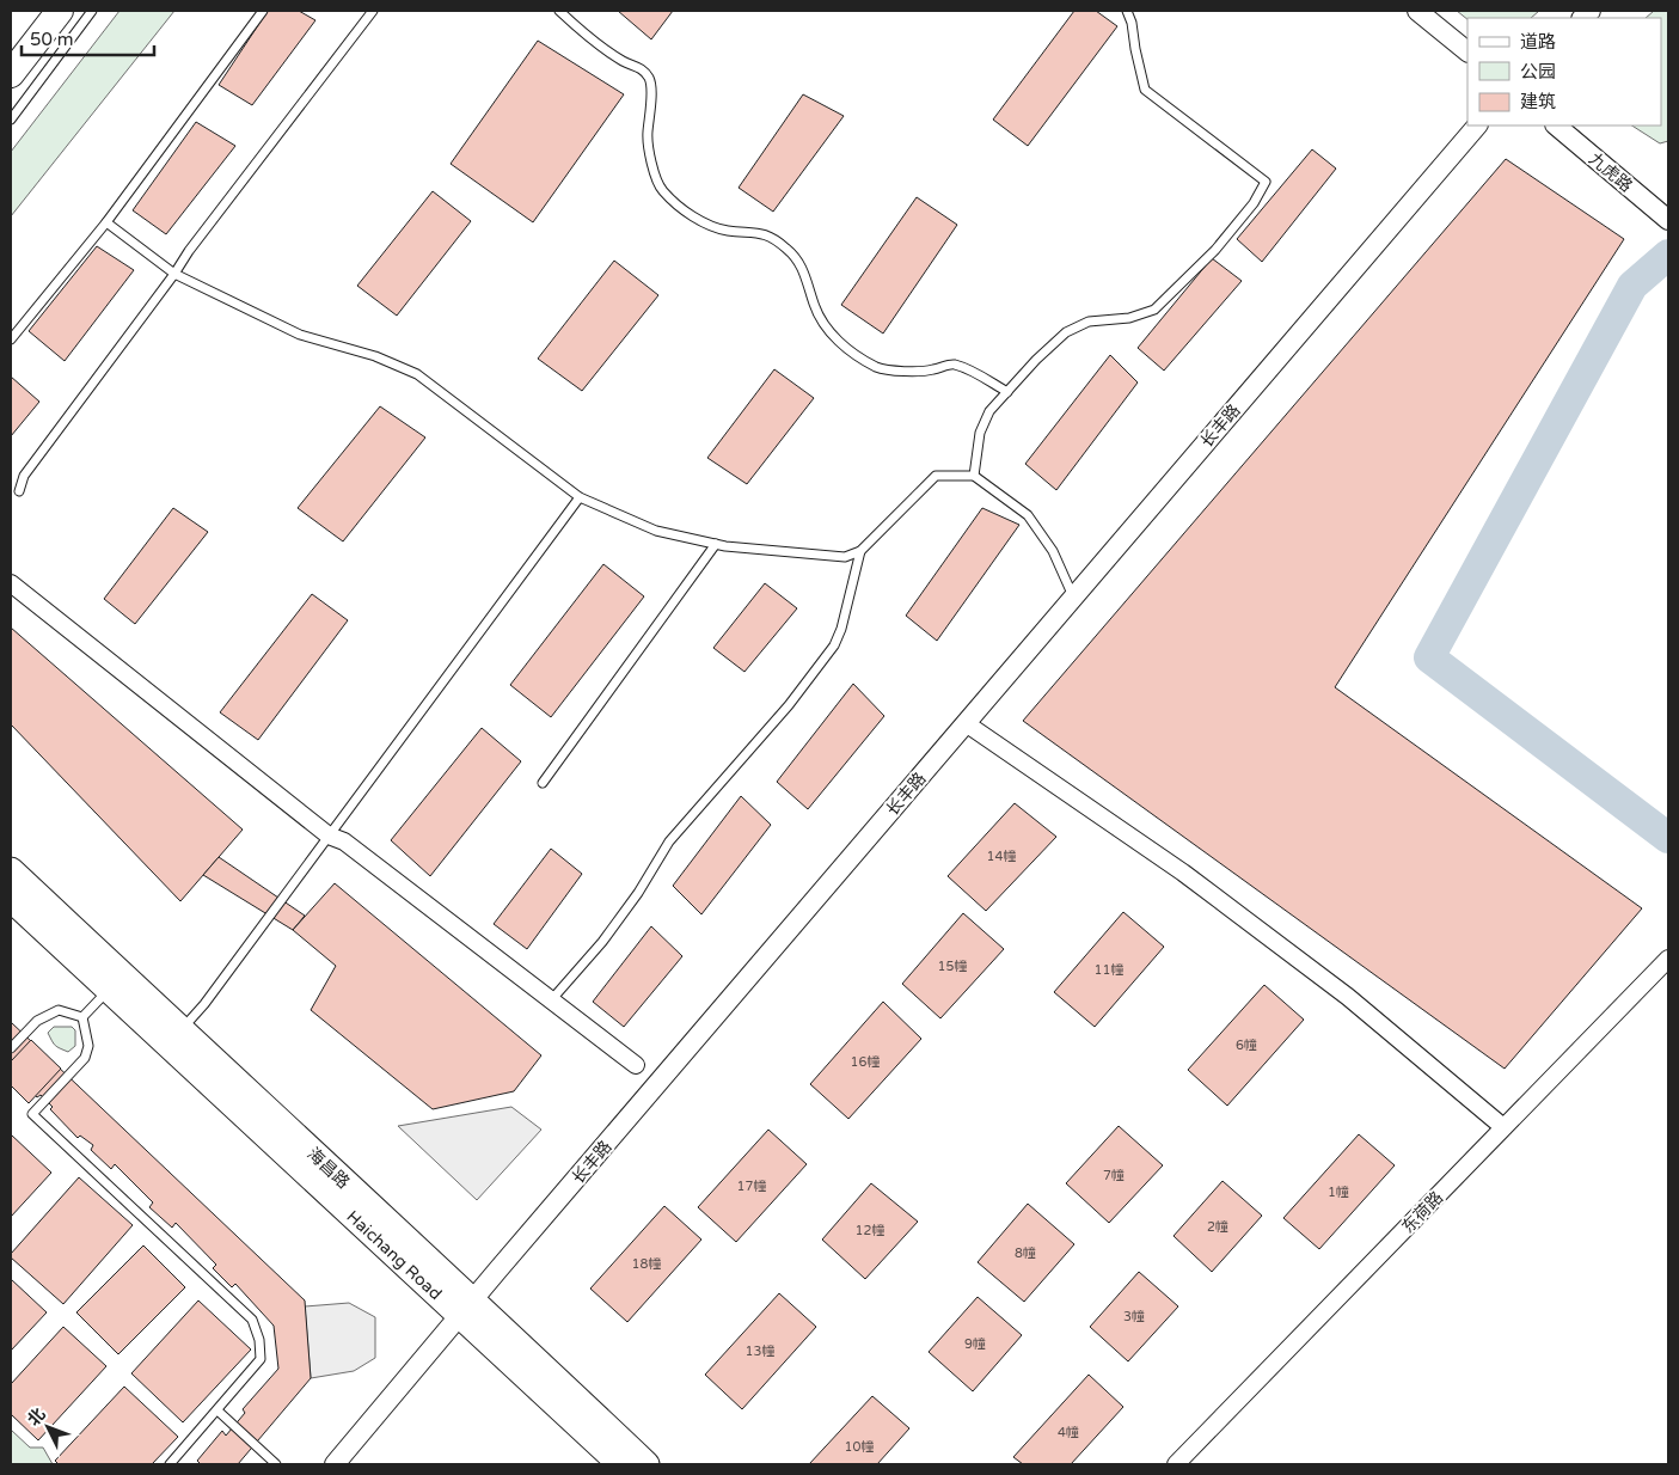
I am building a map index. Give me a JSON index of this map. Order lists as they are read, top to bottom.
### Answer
{
  "streets": {
    "main road": ["海昌路"],
    "street": ["九虎路", "长丰路", "东荷路"]
  },
  "crossings": [
    ["长丰路", "海昌路"]
  ],
  "house_numbers": [
    "14幢",
    "15幢",
    "11幢",
    "6幢",
    "16幢",
    "7幢",
    "17幢",
    "1幢",
    "2幢",
    "12幢",
    "8幢",
    "18幢",
    "3幢",
    "9幢",
    "13幢",
    "4幢",
    "10幢"
  ],
  "legend": ["道路", "公园", "建筑"],
  "scale_bar": "50 m",
  "north": "top left"
}
